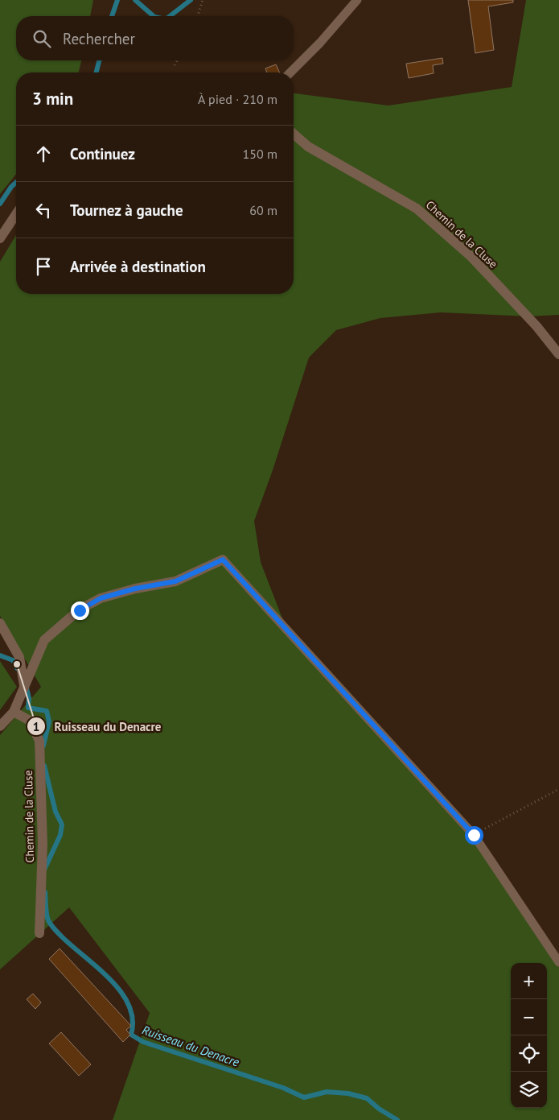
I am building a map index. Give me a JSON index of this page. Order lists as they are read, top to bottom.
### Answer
{
  "streets": {
    "street": ["Chemin de la Cluse"]
  },
  "water": ["Ruisseau du Denacre"],
  "places": ["Ruisseau du Denacre"],
  "page": {
    "search": "Rechercher",
    "heading": ["3 min", "À pied · 210 m"],
    "list": [
      ["Continuez", "150 m"],
      ["Tournez à gauche", "60 m"],
      "Arrivée à destination"
    ],
    "map_buttons": ["+", "−"]
  }
}
